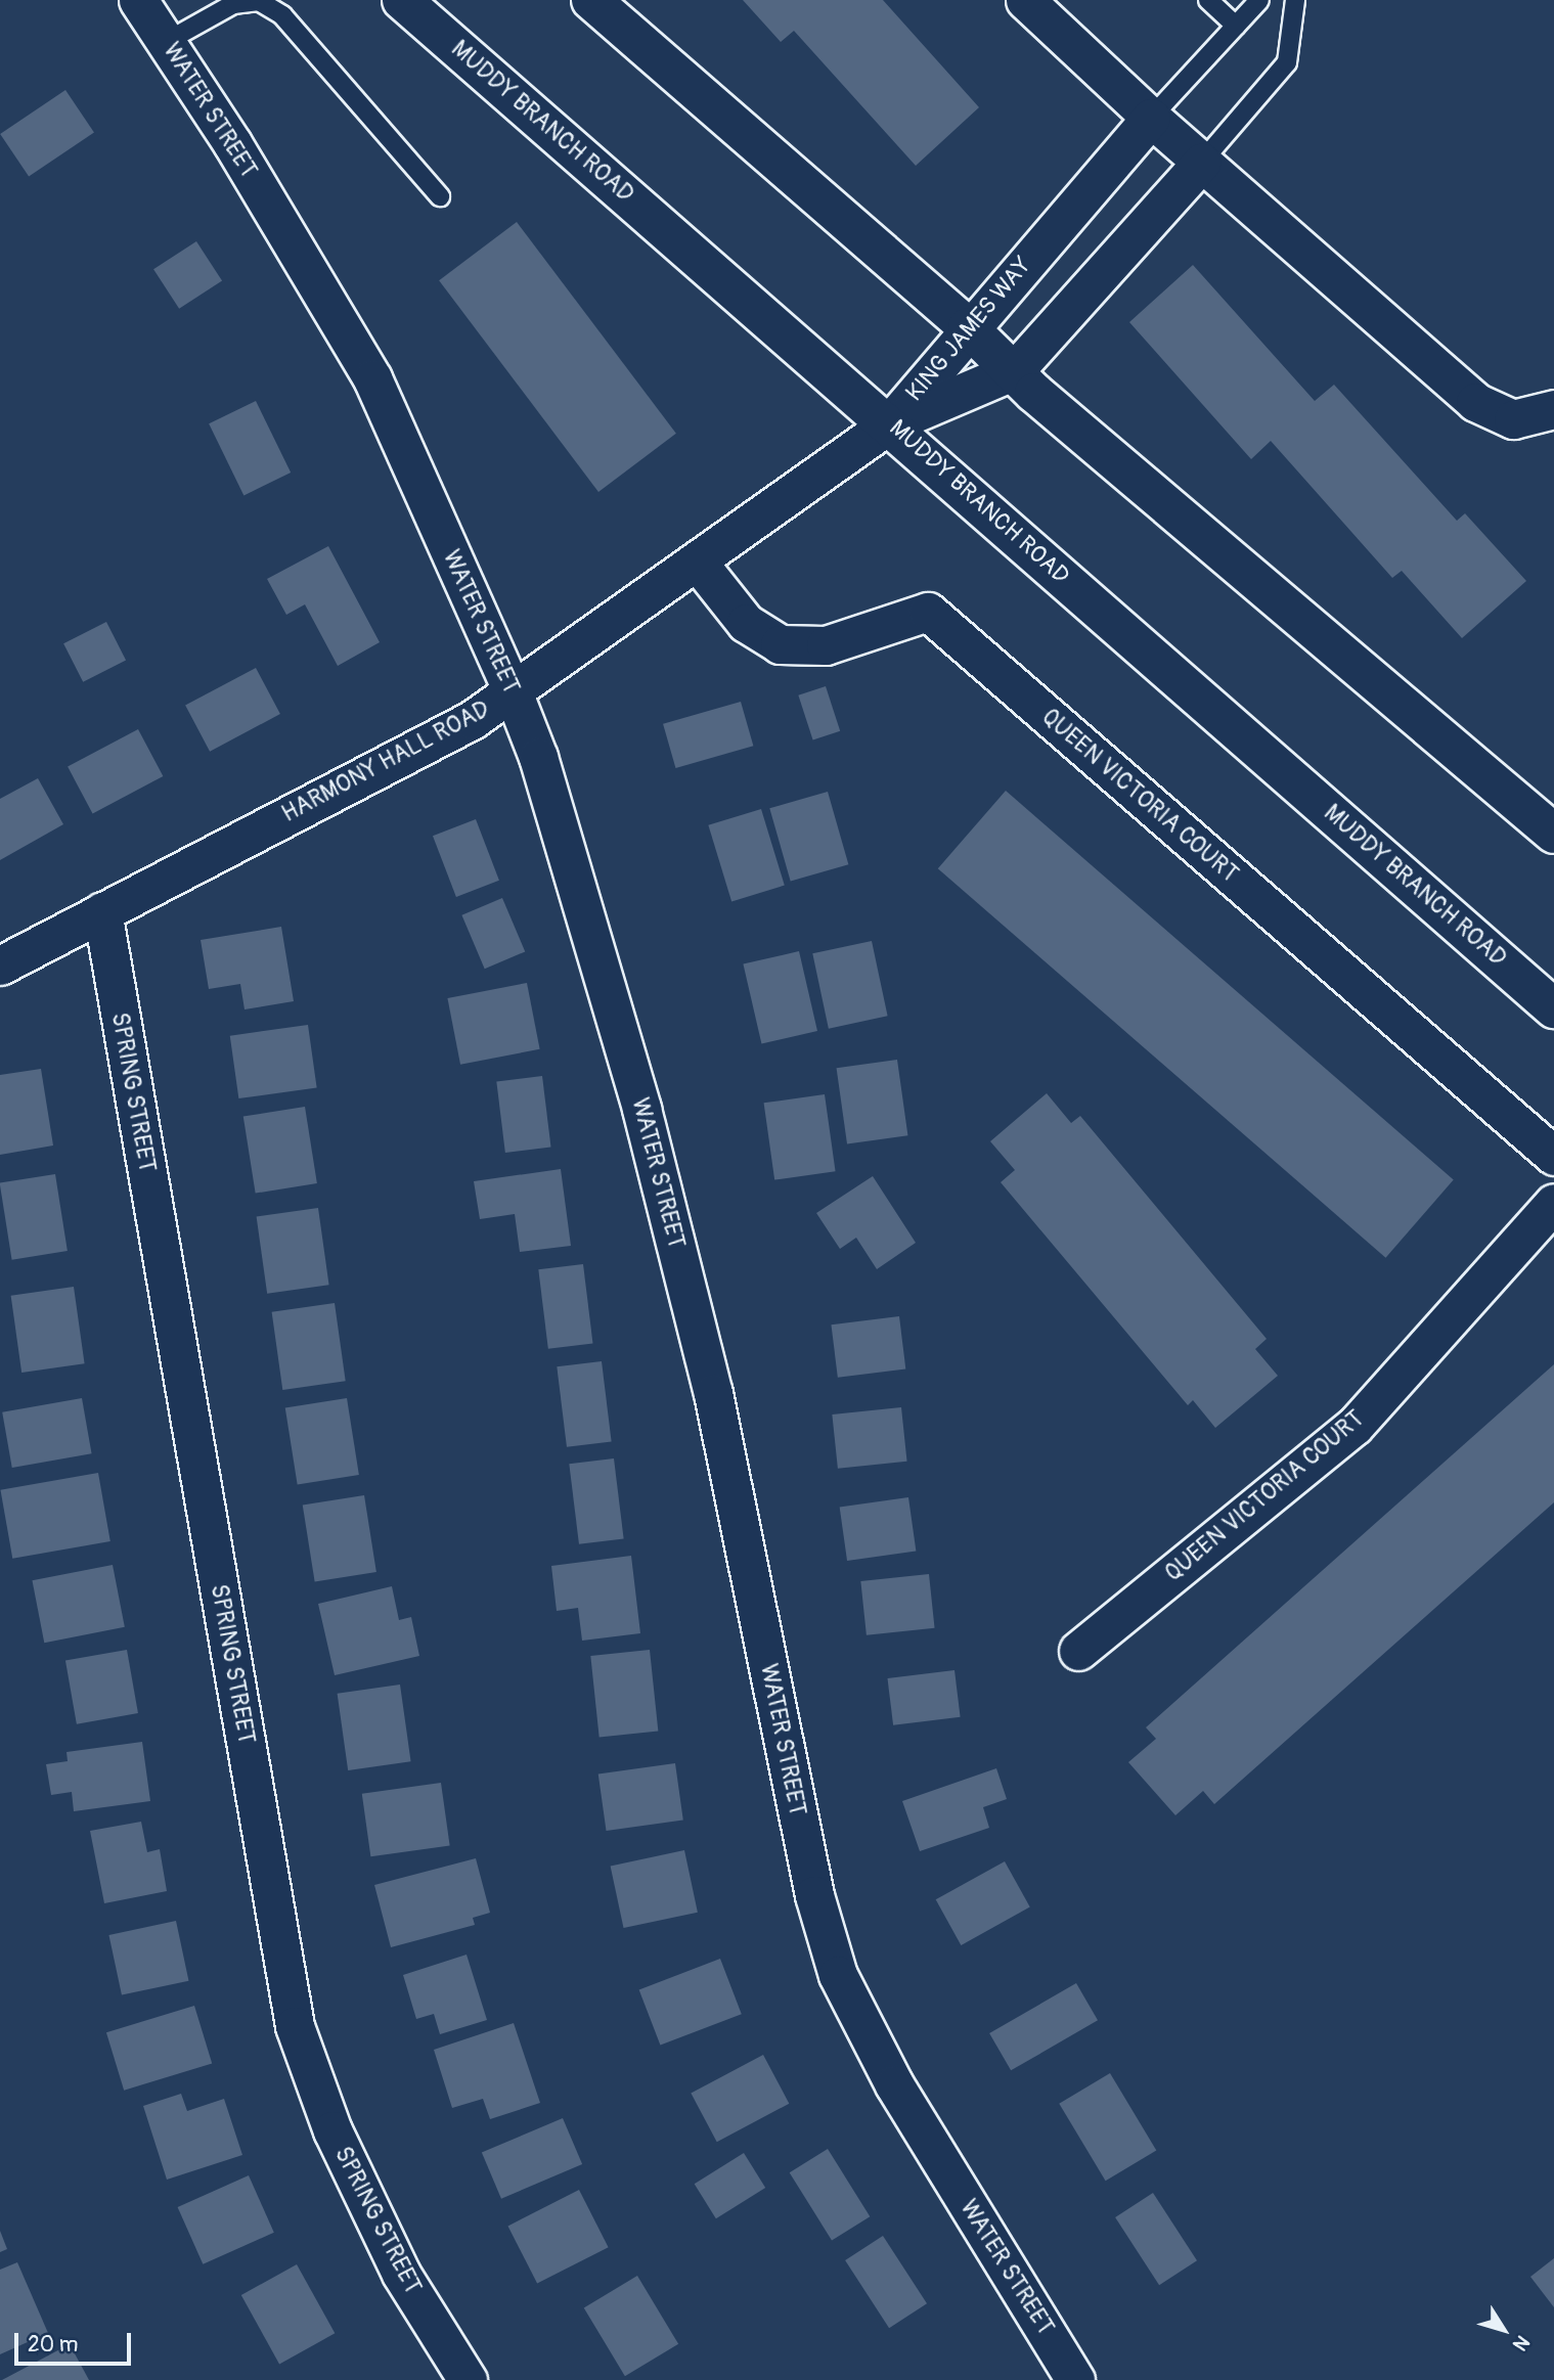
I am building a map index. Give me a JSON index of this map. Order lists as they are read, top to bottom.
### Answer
{
  "streets": {
    "main road": ["MUDDY BRANCH ROAD"],
    "street": [
      "WATER STREET",
      "KING JAMES WAY",
      "HARMONY HALL ROAD",
      "QUEEN VICTORIA COURT",
      "SPRING STREET"
    ]
  },
  "crossings": [
    ["WATER STREET", "HARMONY HALL ROAD"],
    ["MUDDY BRANCH ROAD", "KING JAMES WAY"],
    ["MUDDY BRANCH ROAD", "HARMONY HALL ROAD"],
    ["KING JAMES WAY", "HARMONY HALL ROAD"],
    ["HARMONY HALL ROAD", "QUEEN VICTORIA COURT"],
    ["HARMONY HALL ROAD", "SPRING STREET"]
  ],
  "scale_bar": "20 m",
  "north": "bottom right"
}
